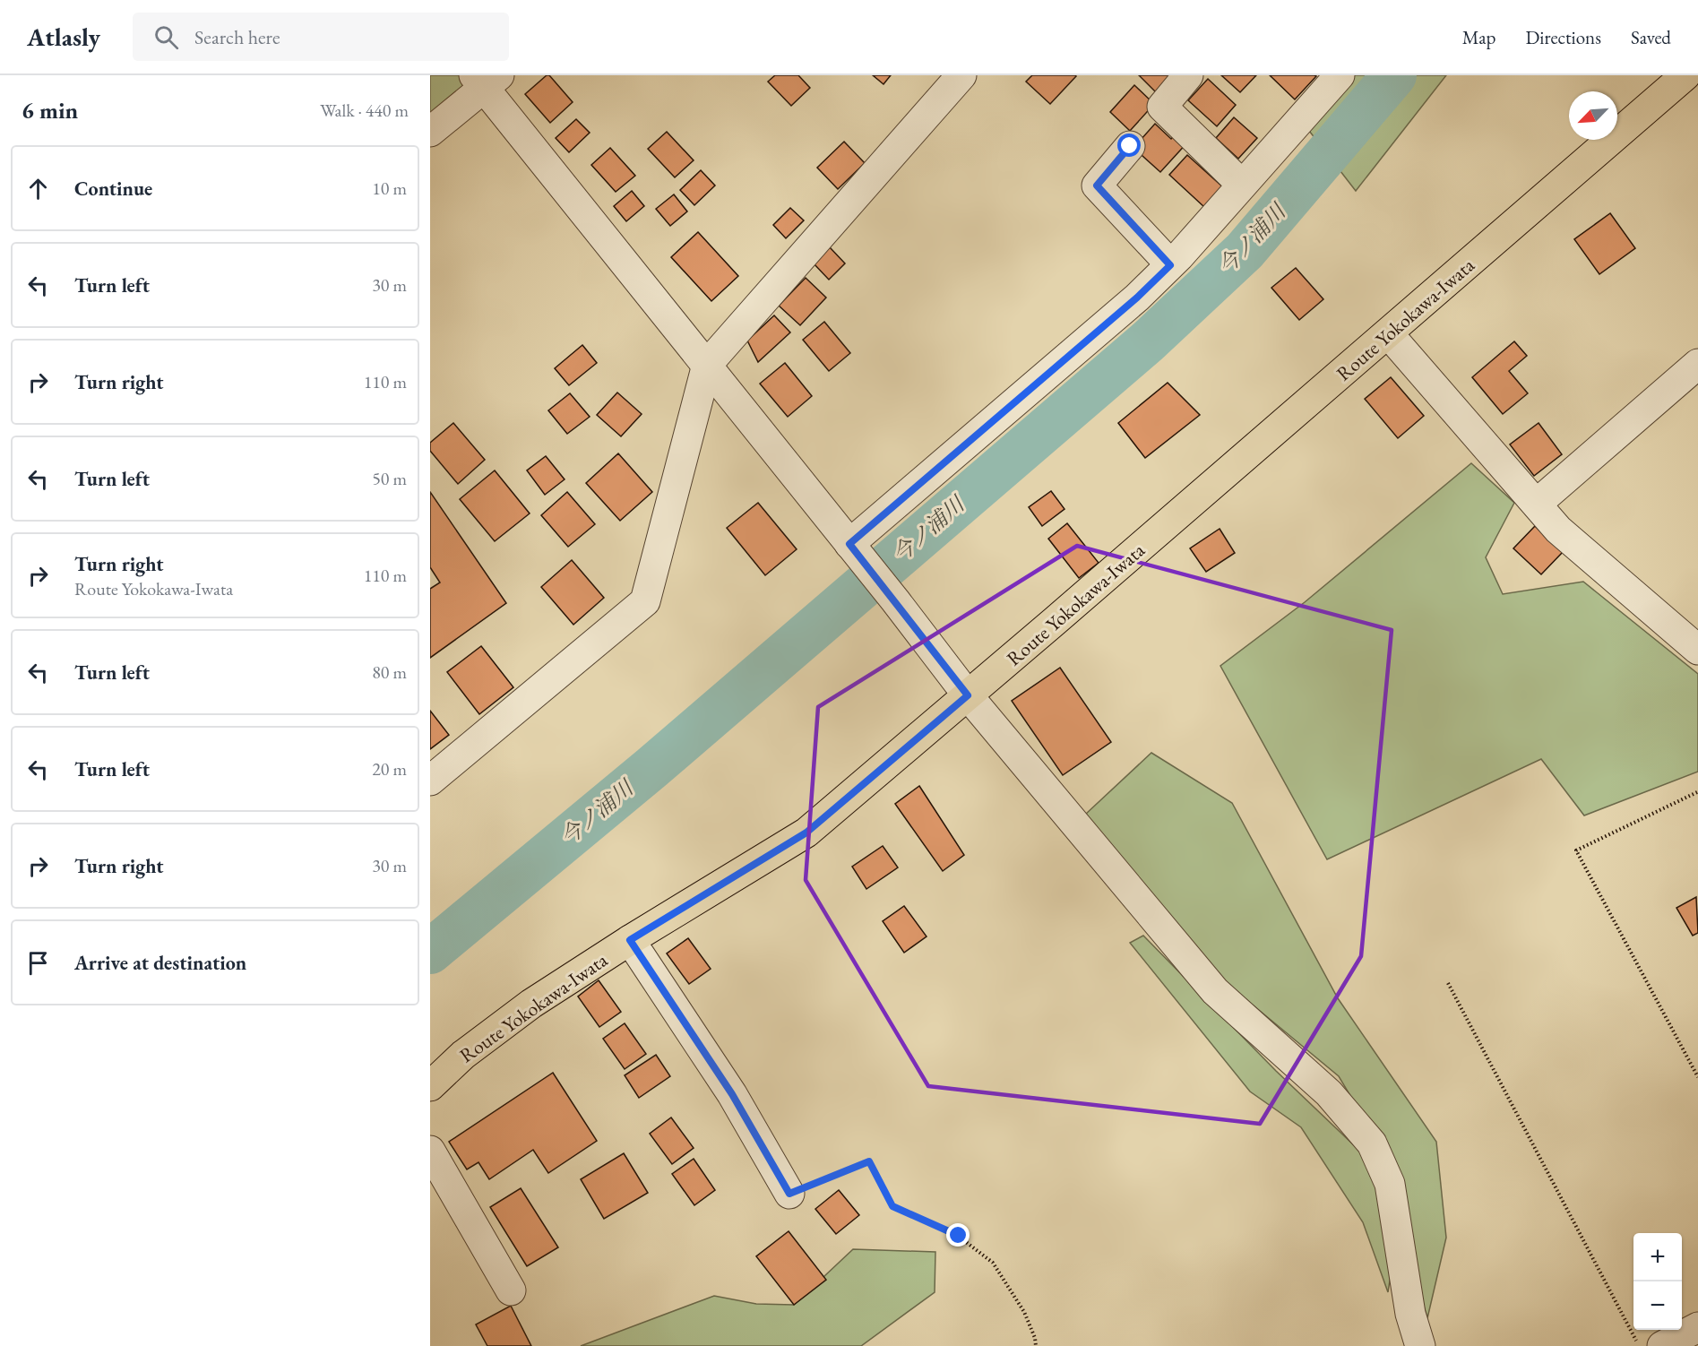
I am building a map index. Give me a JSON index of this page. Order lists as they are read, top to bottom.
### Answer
{
  "streets": {
    "main road": ["Route Yokokawa-Iwata"]
  },
  "water": ["今ノ浦川"],
  "north": "bottom left",
  "page": {
    "header": "Atlasly",
    "search": "Search here",
    "nav": ["Map", "Directions", "Saved"],
    "heading": ["6 min", "Walk · 440 m"],
    "list": [
      ["Continue", "10 m"],
      ["Turn left", "30 m"],
      ["Turn right", "110 m"],
      ["Turn left", "50 m"],
      ["Turn right", "Route Yokokawa-Iwata", "110 m"],
      ["Turn left", "80 m"],
      ["Turn left", "20 m"],
      ["Turn right", "30 m"],
      "Arrive at destination"
    ],
    "map_buttons": ["+", "−"]
  }
}
